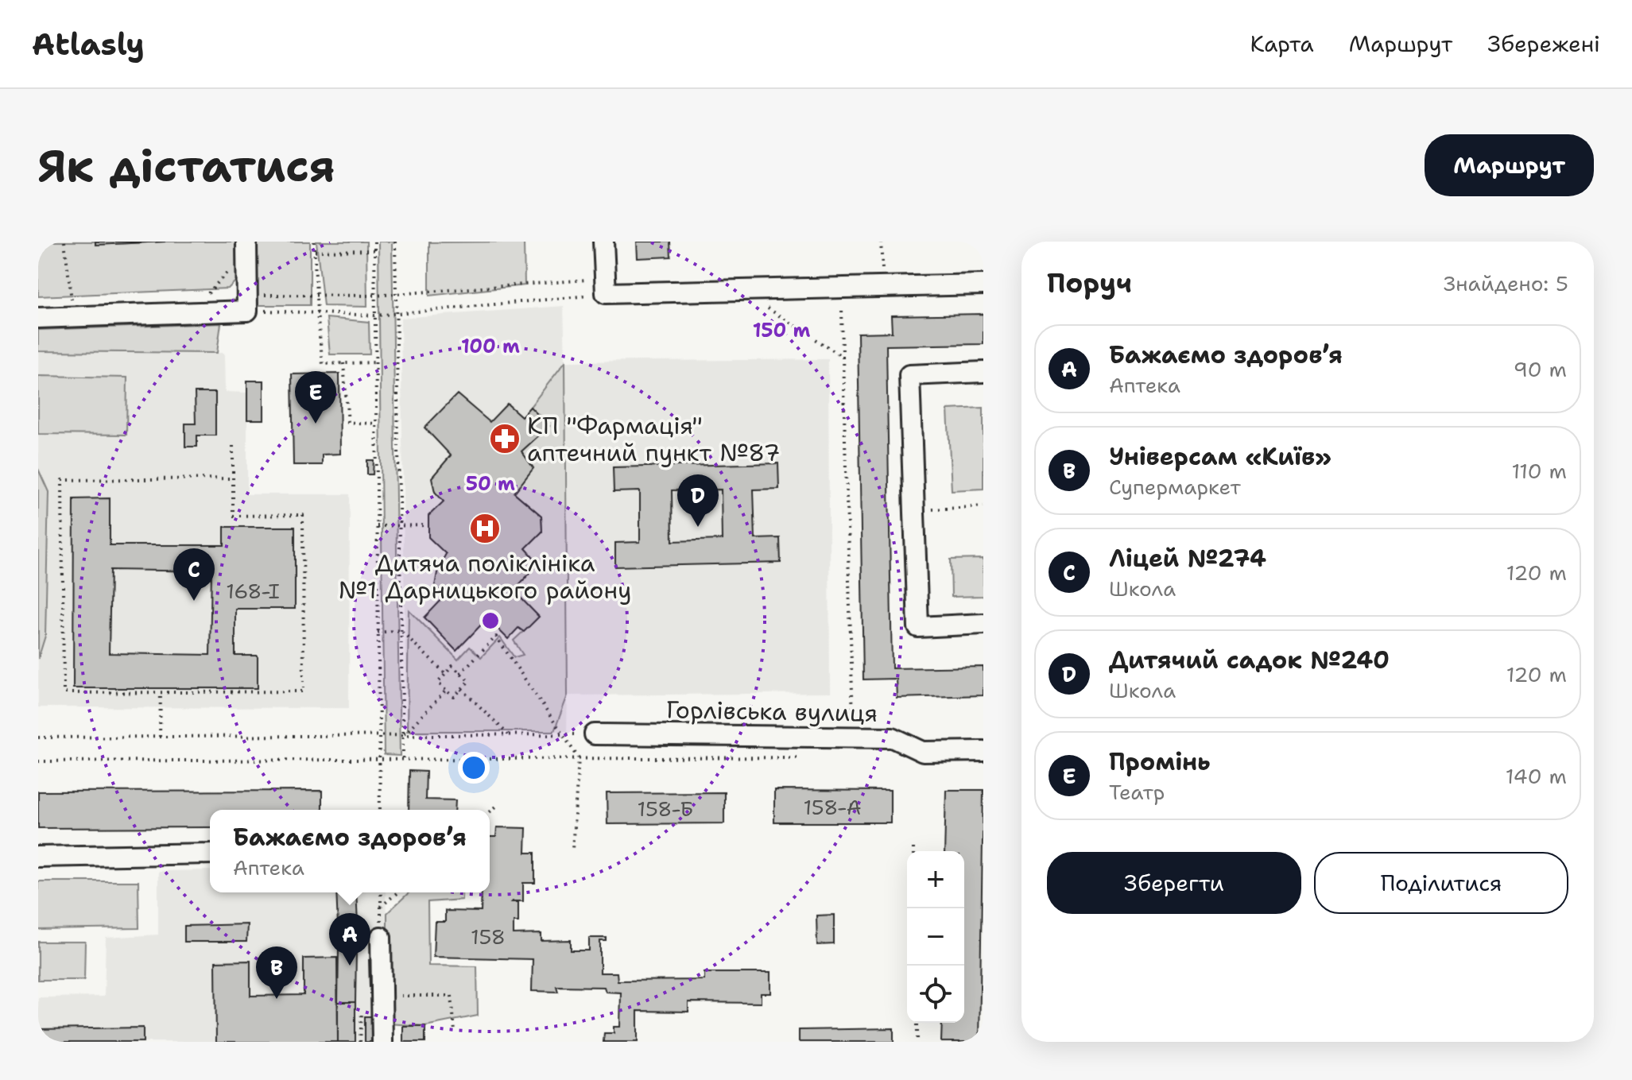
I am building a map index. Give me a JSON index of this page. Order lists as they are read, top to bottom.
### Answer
{
  "streets": {
    "street": ["Горлівська вулиця"]
  },
  "places": {
    "pharmacy": ["КП \"Фармація\" аптечний пункт №87"],
    "hospital": ["Дитяча поліклініка №1 Дарницького району"]
  },
  "house_numbers": [
    "168-І",
    "158-А",
    "158-Б",
    "158"
  ],
  "page": {
    "header": "Atlasly",
    "nav": ["Карта", "Маршрут", "Збережені"],
    "buttons": [
      "Маршрут",
      ["Зберегти", "Поділитися"]
    ],
    "title": "Як дістатися",
    "heading": ["Поруч", "Знайдено: 5"],
    "list": [
      {
        "mark": "A",
        "name": "Бажаємо здоровʼя",
        "note": "Аптека",
        "value": "90 m"
      },
      {
        "mark": "B",
        "name": "Універсам «Київ»",
        "note": "Супермаркет",
        "value": "110 m"
      },
      {
        "mark": "C",
        "name": "Ліцей №274",
        "note": "Школа",
        "value": "120 m"
      },
      {
        "mark": "D",
        "name": "Дитячий садок №240",
        "note": "Школа",
        "value": "120 m"
      },
      {
        "mark": "E",
        "name": "Промінь",
        "note": "Театр",
        "value": "140 m"
      }
    ],
    "pins": [
      "E",
      "D",
      "C",
      "A",
      "B"
    ],
    "popup": ["Бажаємо здоровʼя", "Аптека"],
    "map_buttons": ["+", "−"]
  },
  "rings": ["150 m", "100 m", "50 m"]
}
